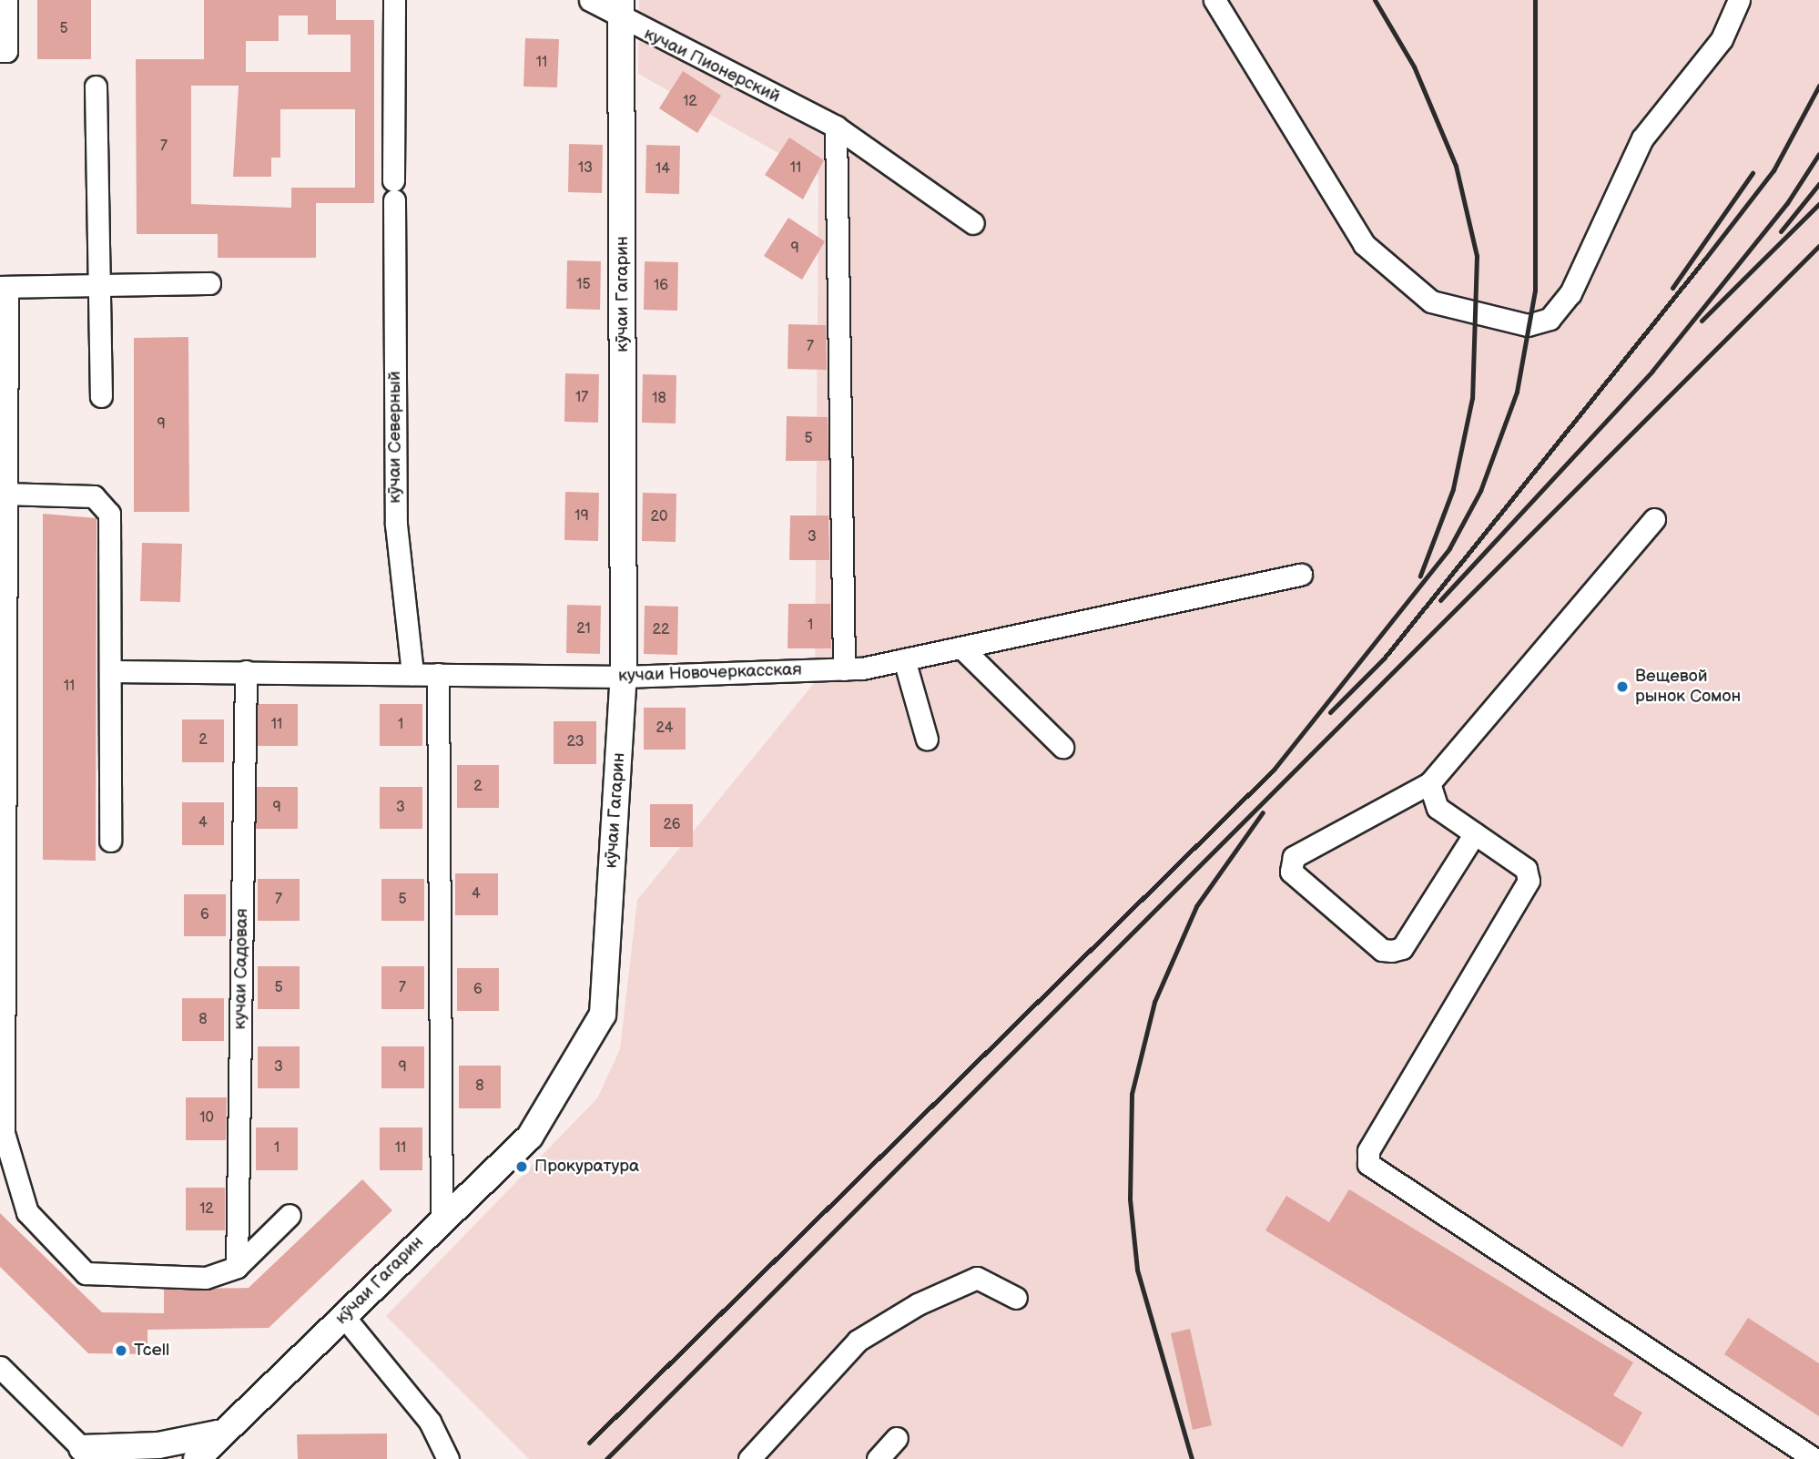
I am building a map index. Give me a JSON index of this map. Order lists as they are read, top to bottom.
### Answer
{
  "streets": {
    "main road": ["кӯчаи Гагарин"],
    "street": [
      "кучаи Пионерский",
      "кӯчаи Северный",
      "кучаи Новочеркасская",
      "кучаи Садовая"
    ]
  },
  "crossings": [
    ["кучаи Пионерский", "кӯчаи Гагарин"],
    ["кӯчаи Гагарин", "кучаи Новочеркасская"],
    ["кӯчаи Северный", "кучаи Новочеркасская"],
    ["кучаи Новочеркасская", "кучаи Садовая"]
  ],
  "places": ["Вещевой рынок Сомон", "Прокуратура", "Tcell"],
  "house_numbers": [
    "5",
    "11",
    "12",
    "7",
    "13",
    "11",
    "14",
    "9",
    "15",
    "16",
    "7",
    "17",
    "18",
    "9",
    "5",
    "19",
    "20",
    "3",
    "1",
    "21",
    "22",
    "11",
    "11",
    "1",
    "24",
    "2",
    "23",
    "2",
    "9",
    "3",
    "4",
    "26",
    "4",
    "7",
    "5",
    "6",
    "5",
    "7",
    "6",
    "8",
    "3",
    "9",
    "8",
    "10",
    "1",
    "11",
    "12"
  ]
}
